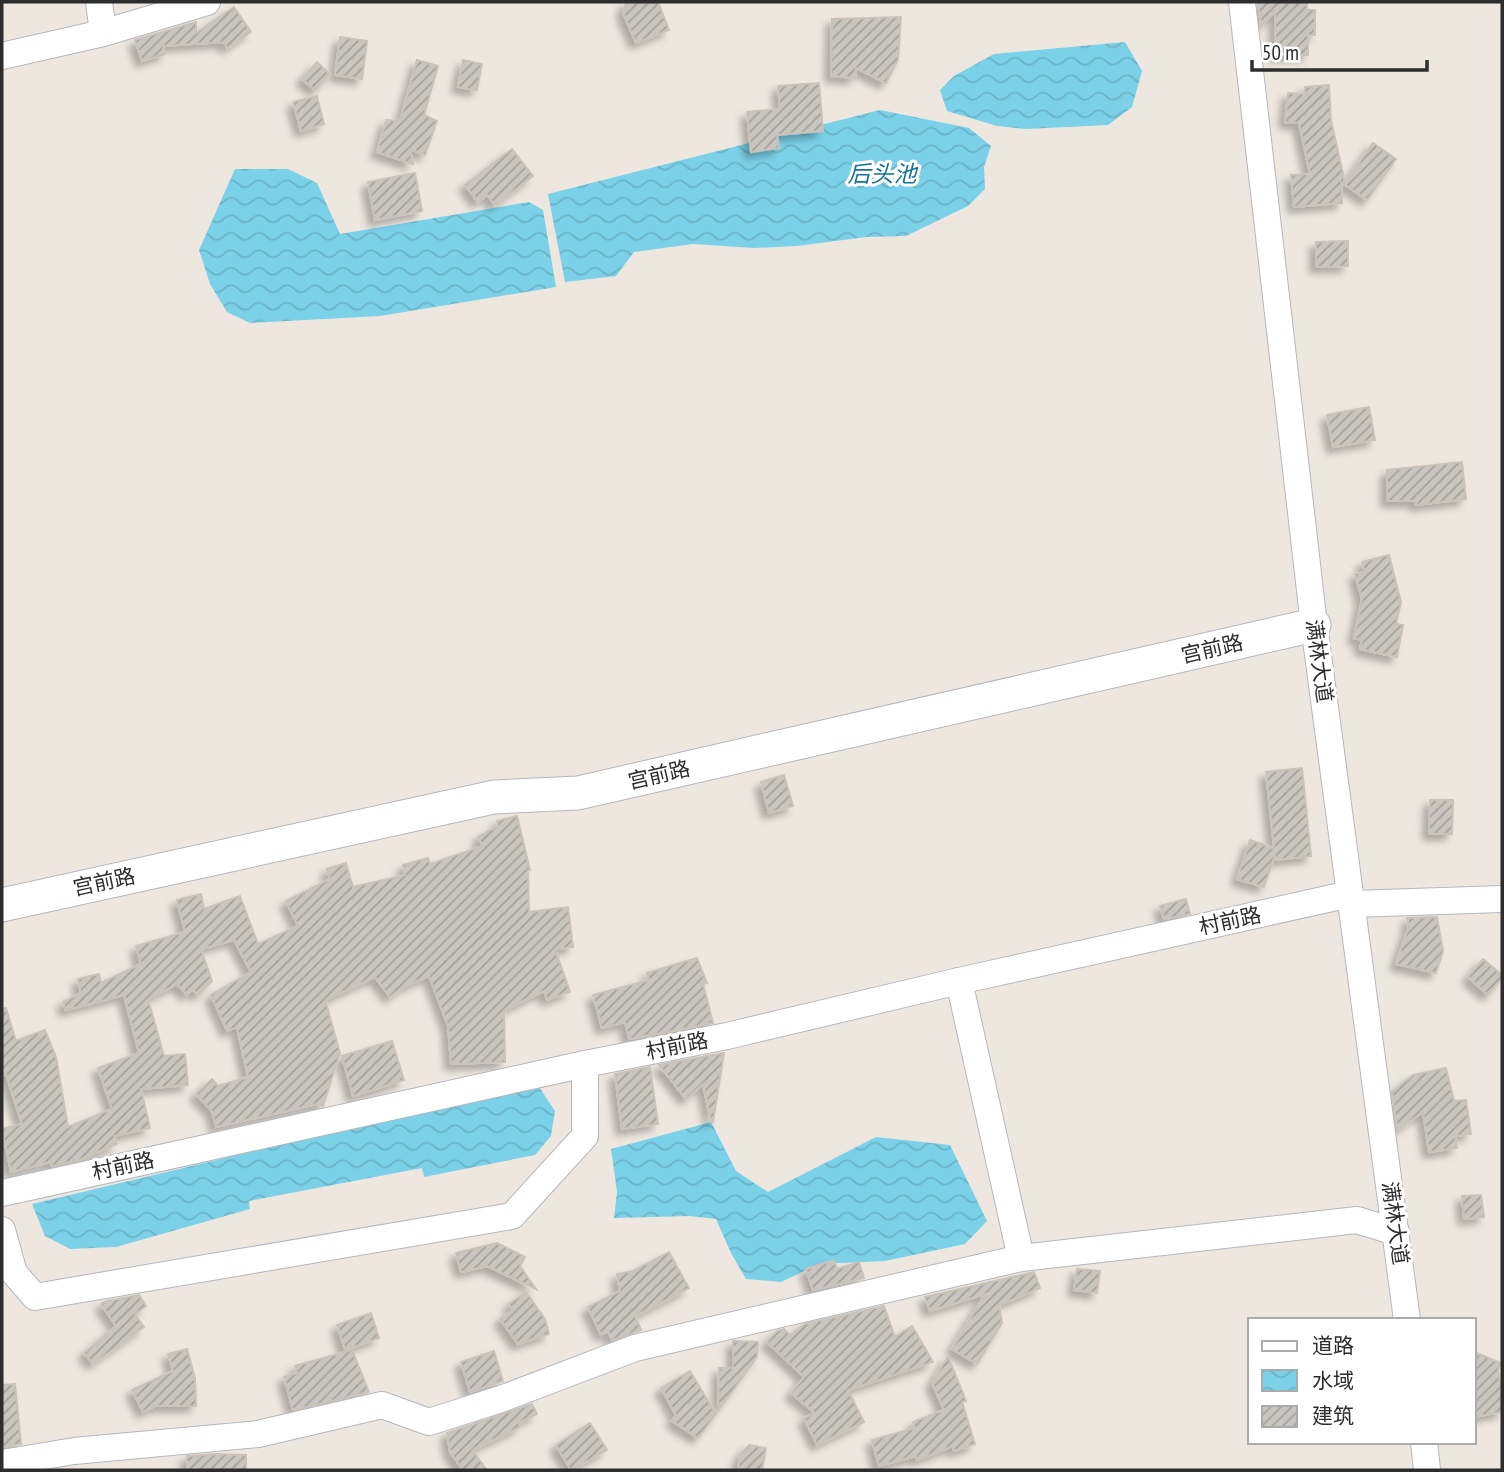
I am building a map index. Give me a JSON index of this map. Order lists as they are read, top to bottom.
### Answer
{
  "streets": {
    "street": ["宫前路", "满林大道", "村前路"]
  },
  "crossings": [
    ["宫前路", "满林大道"],
    ["满林大道", "村前路"]
  ],
  "water": ["后头池"],
  "legend": ["道路", "水域", "建筑"],
  "scale_bar": "50 m"
}
